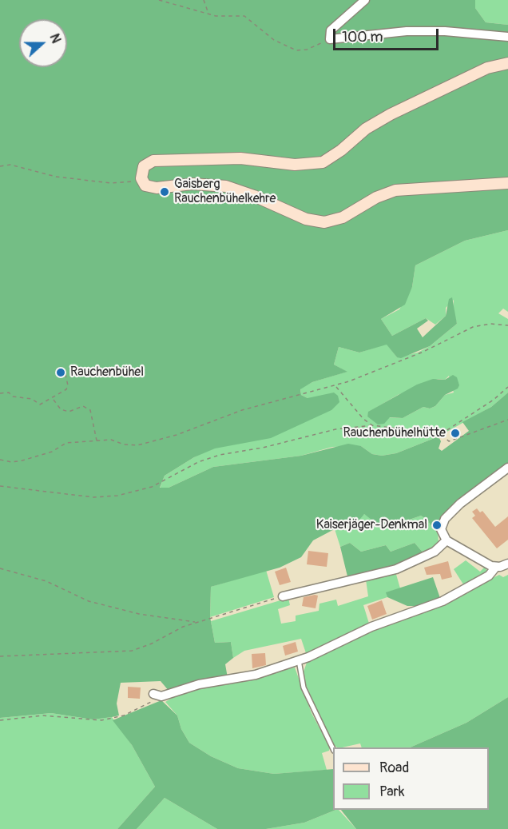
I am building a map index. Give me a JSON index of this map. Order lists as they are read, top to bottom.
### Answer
{
  "places": [
    "Gaisberg Rauchenbühelkehre",
    "Rauchenbühel",
    "Rauchenbühelhütte",
    "Kaiserjäger-Denkmal"
  ],
  "legend": ["Road", "Park"],
  "scale_bar": "100 m",
  "north": "right"
}
